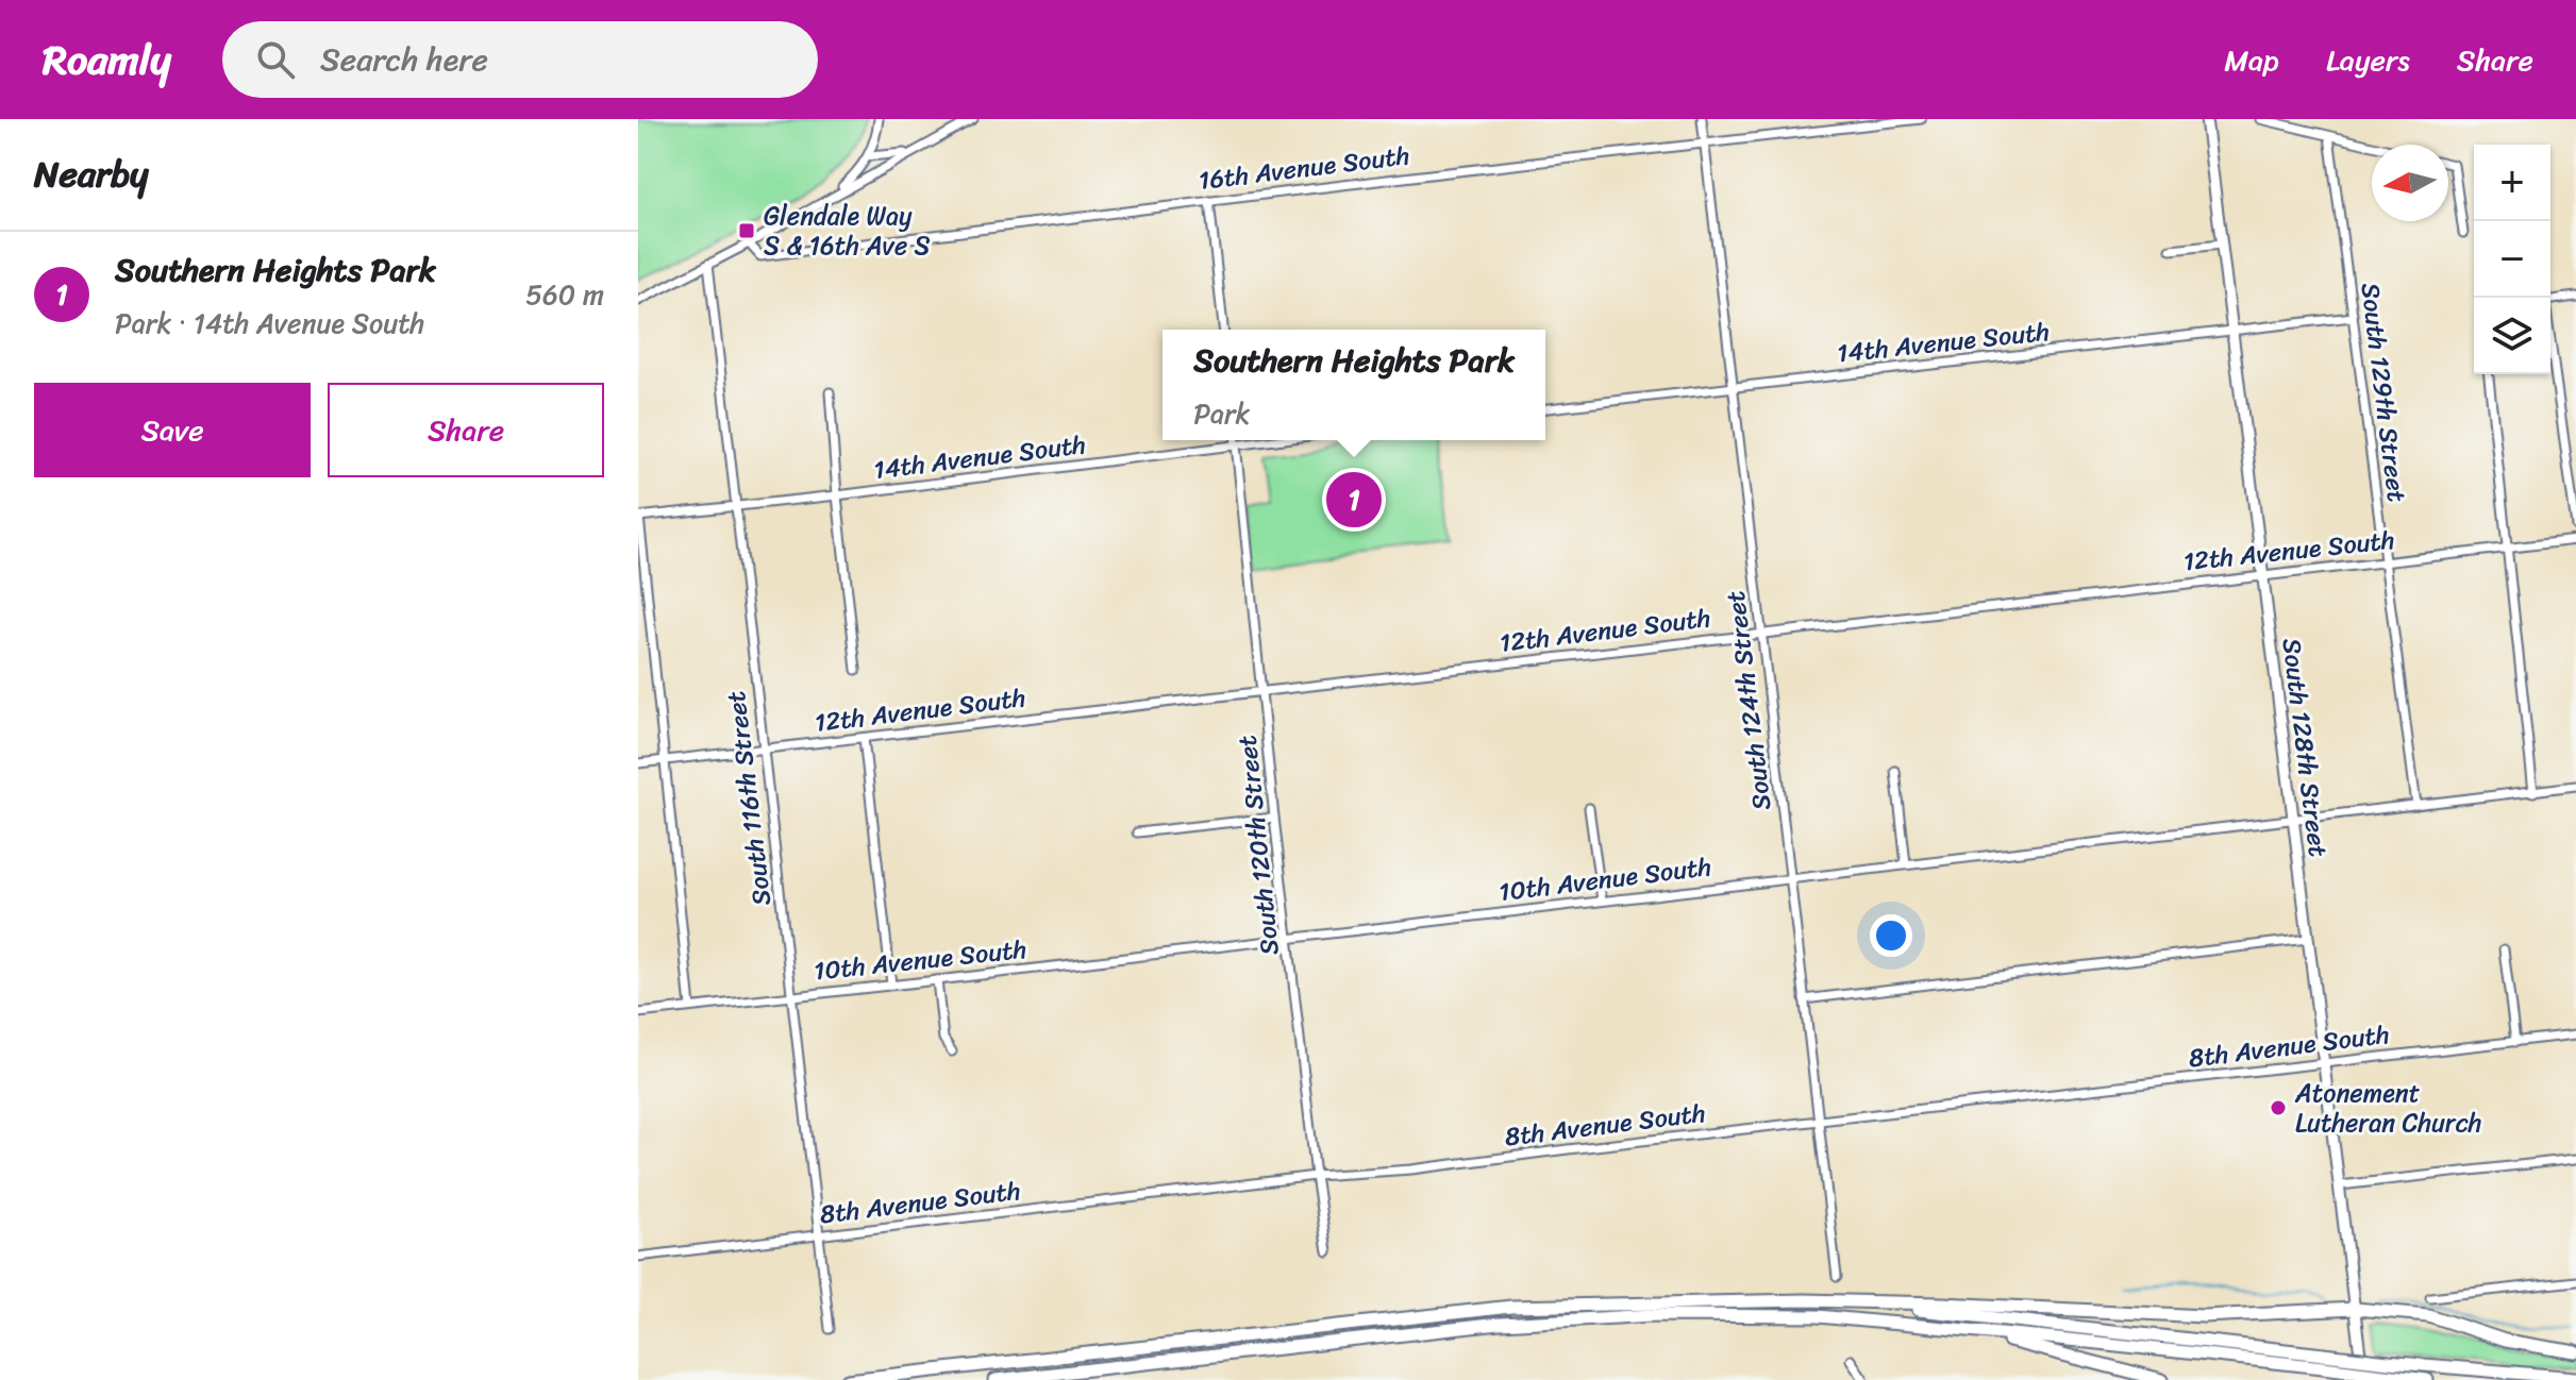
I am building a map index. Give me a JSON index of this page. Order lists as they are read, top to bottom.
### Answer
{
  "streets": {
    "main road": ["South 128th Street"],
    "street": [
      "16th Avenue South",
      "14th Avenue South",
      "South 129th Street",
      "12th Avenue South",
      "South 124th Street",
      "South 116th Street",
      "South 120th Street",
      "10th Avenue South",
      "8th Avenue South"
    ]
  },
  "crossings": [
    ["16th Avenue South", "South 124th Street"],
    ["14th Avenue South", "South 129th Street"],
    ["14th Avenue South", "South 124th Street"],
    ["14th Avenue South", "South 128th Street"],
    ["14th Avenue South", "South 116th Street"],
    ["14th Avenue South", "South 120th Street"],
    ["South 129th Street", "12th Avenue South"],
    ["South 129th Street", "10th Avenue South"],
    ["12th Avenue South", "South 124th Street"],
    ["12th Avenue South", "South 128th Street"],
    ["12th Avenue South", "South 116th Street"],
    ["12th Avenue South", "South 120th Street"],
    ["South 124th Street", "10th Avenue South"],
    ["South 124th Street", "8th Avenue South"],
    ["South 128th Street", "10th Avenue South"],
    ["South 128th Street", "8th Avenue South"],
    ["South 116th Street", "10th Avenue South"],
    ["South 116th Street", "8th Avenue South"],
    ["South 120th Street", "10th Avenue South"],
    ["South 120th Street", "8th Avenue South"]
  ],
  "places": {
    "transit": ["Glendale Way S & 16th Ave S"],
    "other": ["Atonement Lutheran Church"]
  },
  "north": "left",
  "page": {
    "header": "Roamly",
    "search": "Search here",
    "nav": ["Map", "Layers", "Share"],
    "heading": "Nearby",
    "map_buttons": ["+", "−"],
    "list": [
      {
        "mark": "1",
        "name": "Southern Heights Park",
        "note": "Park · 14th Avenue South",
        "value": "560 m"
      }
    ],
    "popup": ["Southern Heights Park", "Park"],
    "buttons": ["Save", "Share"],
    "pins": "1"
  }
}
